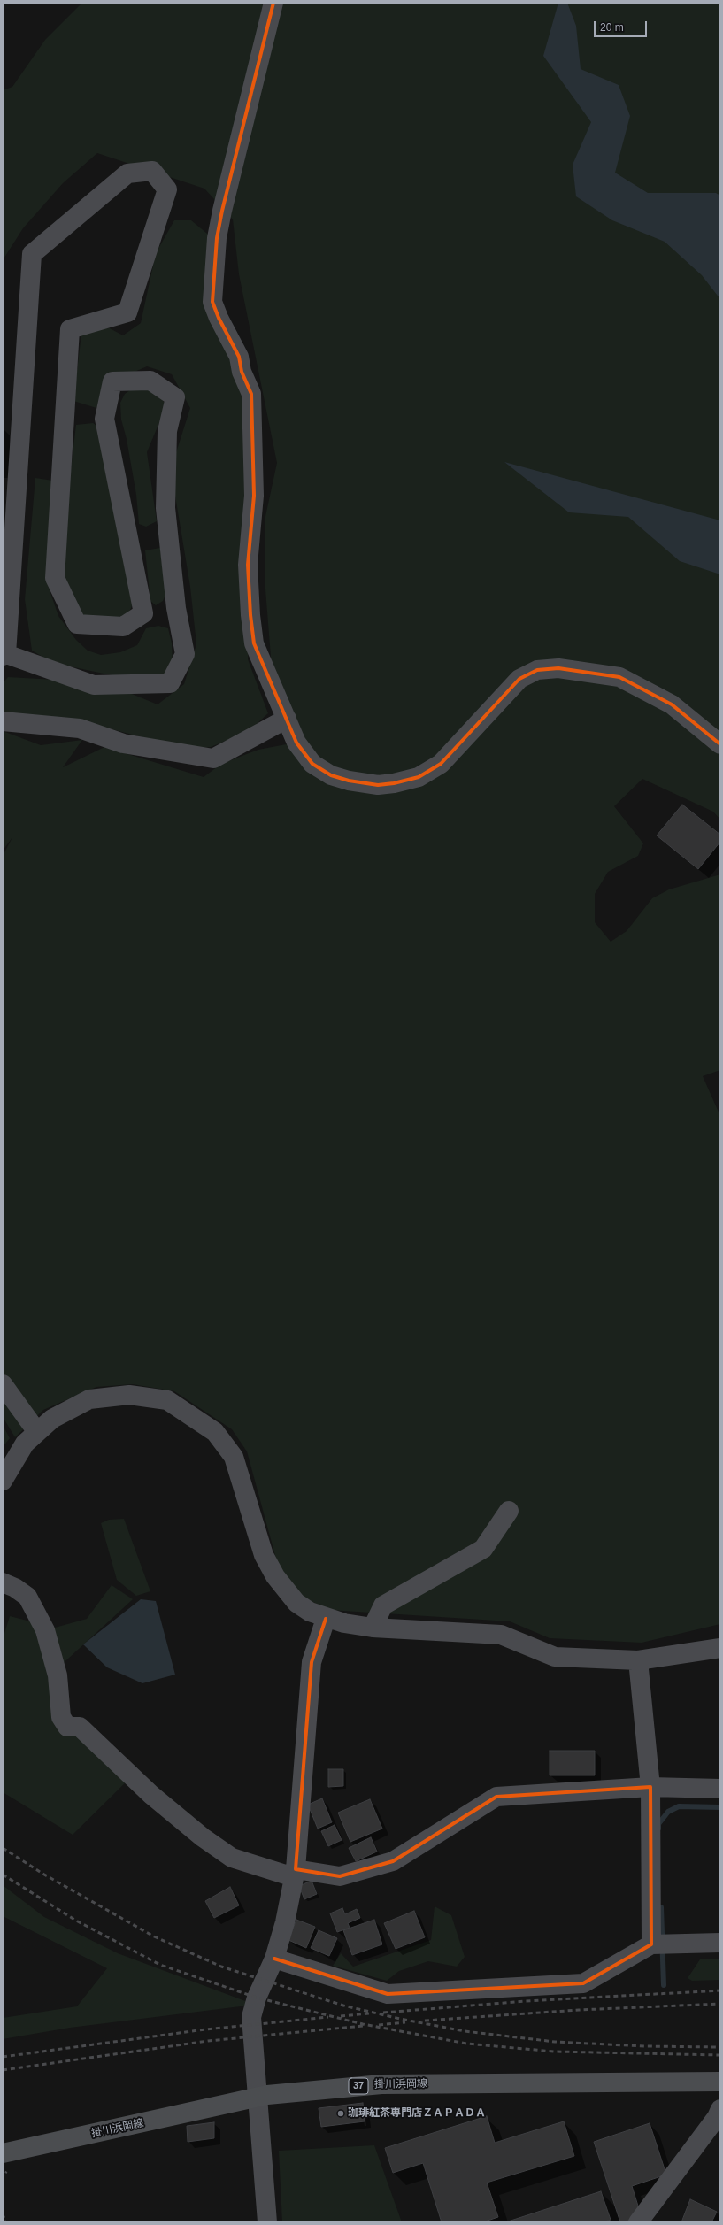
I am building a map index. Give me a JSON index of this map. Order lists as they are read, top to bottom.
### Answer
{
  "streets": {
    "main road": ["掛川浜岡線", "37"]
  },
  "places": ["珈琲紅茶専門店ＺＡＰＡＤＡ"],
  "scale_bar": "20 m"
}
